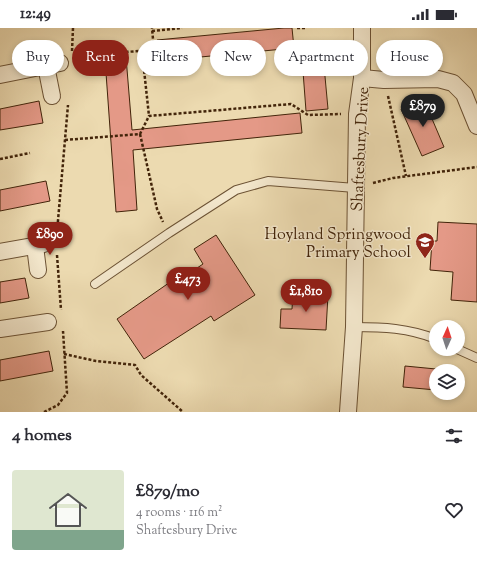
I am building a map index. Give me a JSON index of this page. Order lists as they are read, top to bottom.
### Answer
{
  "streets": {
    "street": ["Shaftesbury Drive"]
  },
  "places": {
    "school or university": ["Hoyland Springwood Primary School"]
  },
  "north": "top",
  "page": {
    "status": "12:49",
    "chip": [
      "Buy",
      "Rent",
      "Filters",
      "New",
      "Apartment",
      "House"
    ],
    "price": [
      "£879",
      "£890",
      "£473",
      "£1,810"
    ],
    "heading": "4 homes",
    "list": [
      {
        "name": "£879/mo",
        "note": "4 rooms · 116 m² · Shaftesbury Drive"
      }
    ]
  }
}
